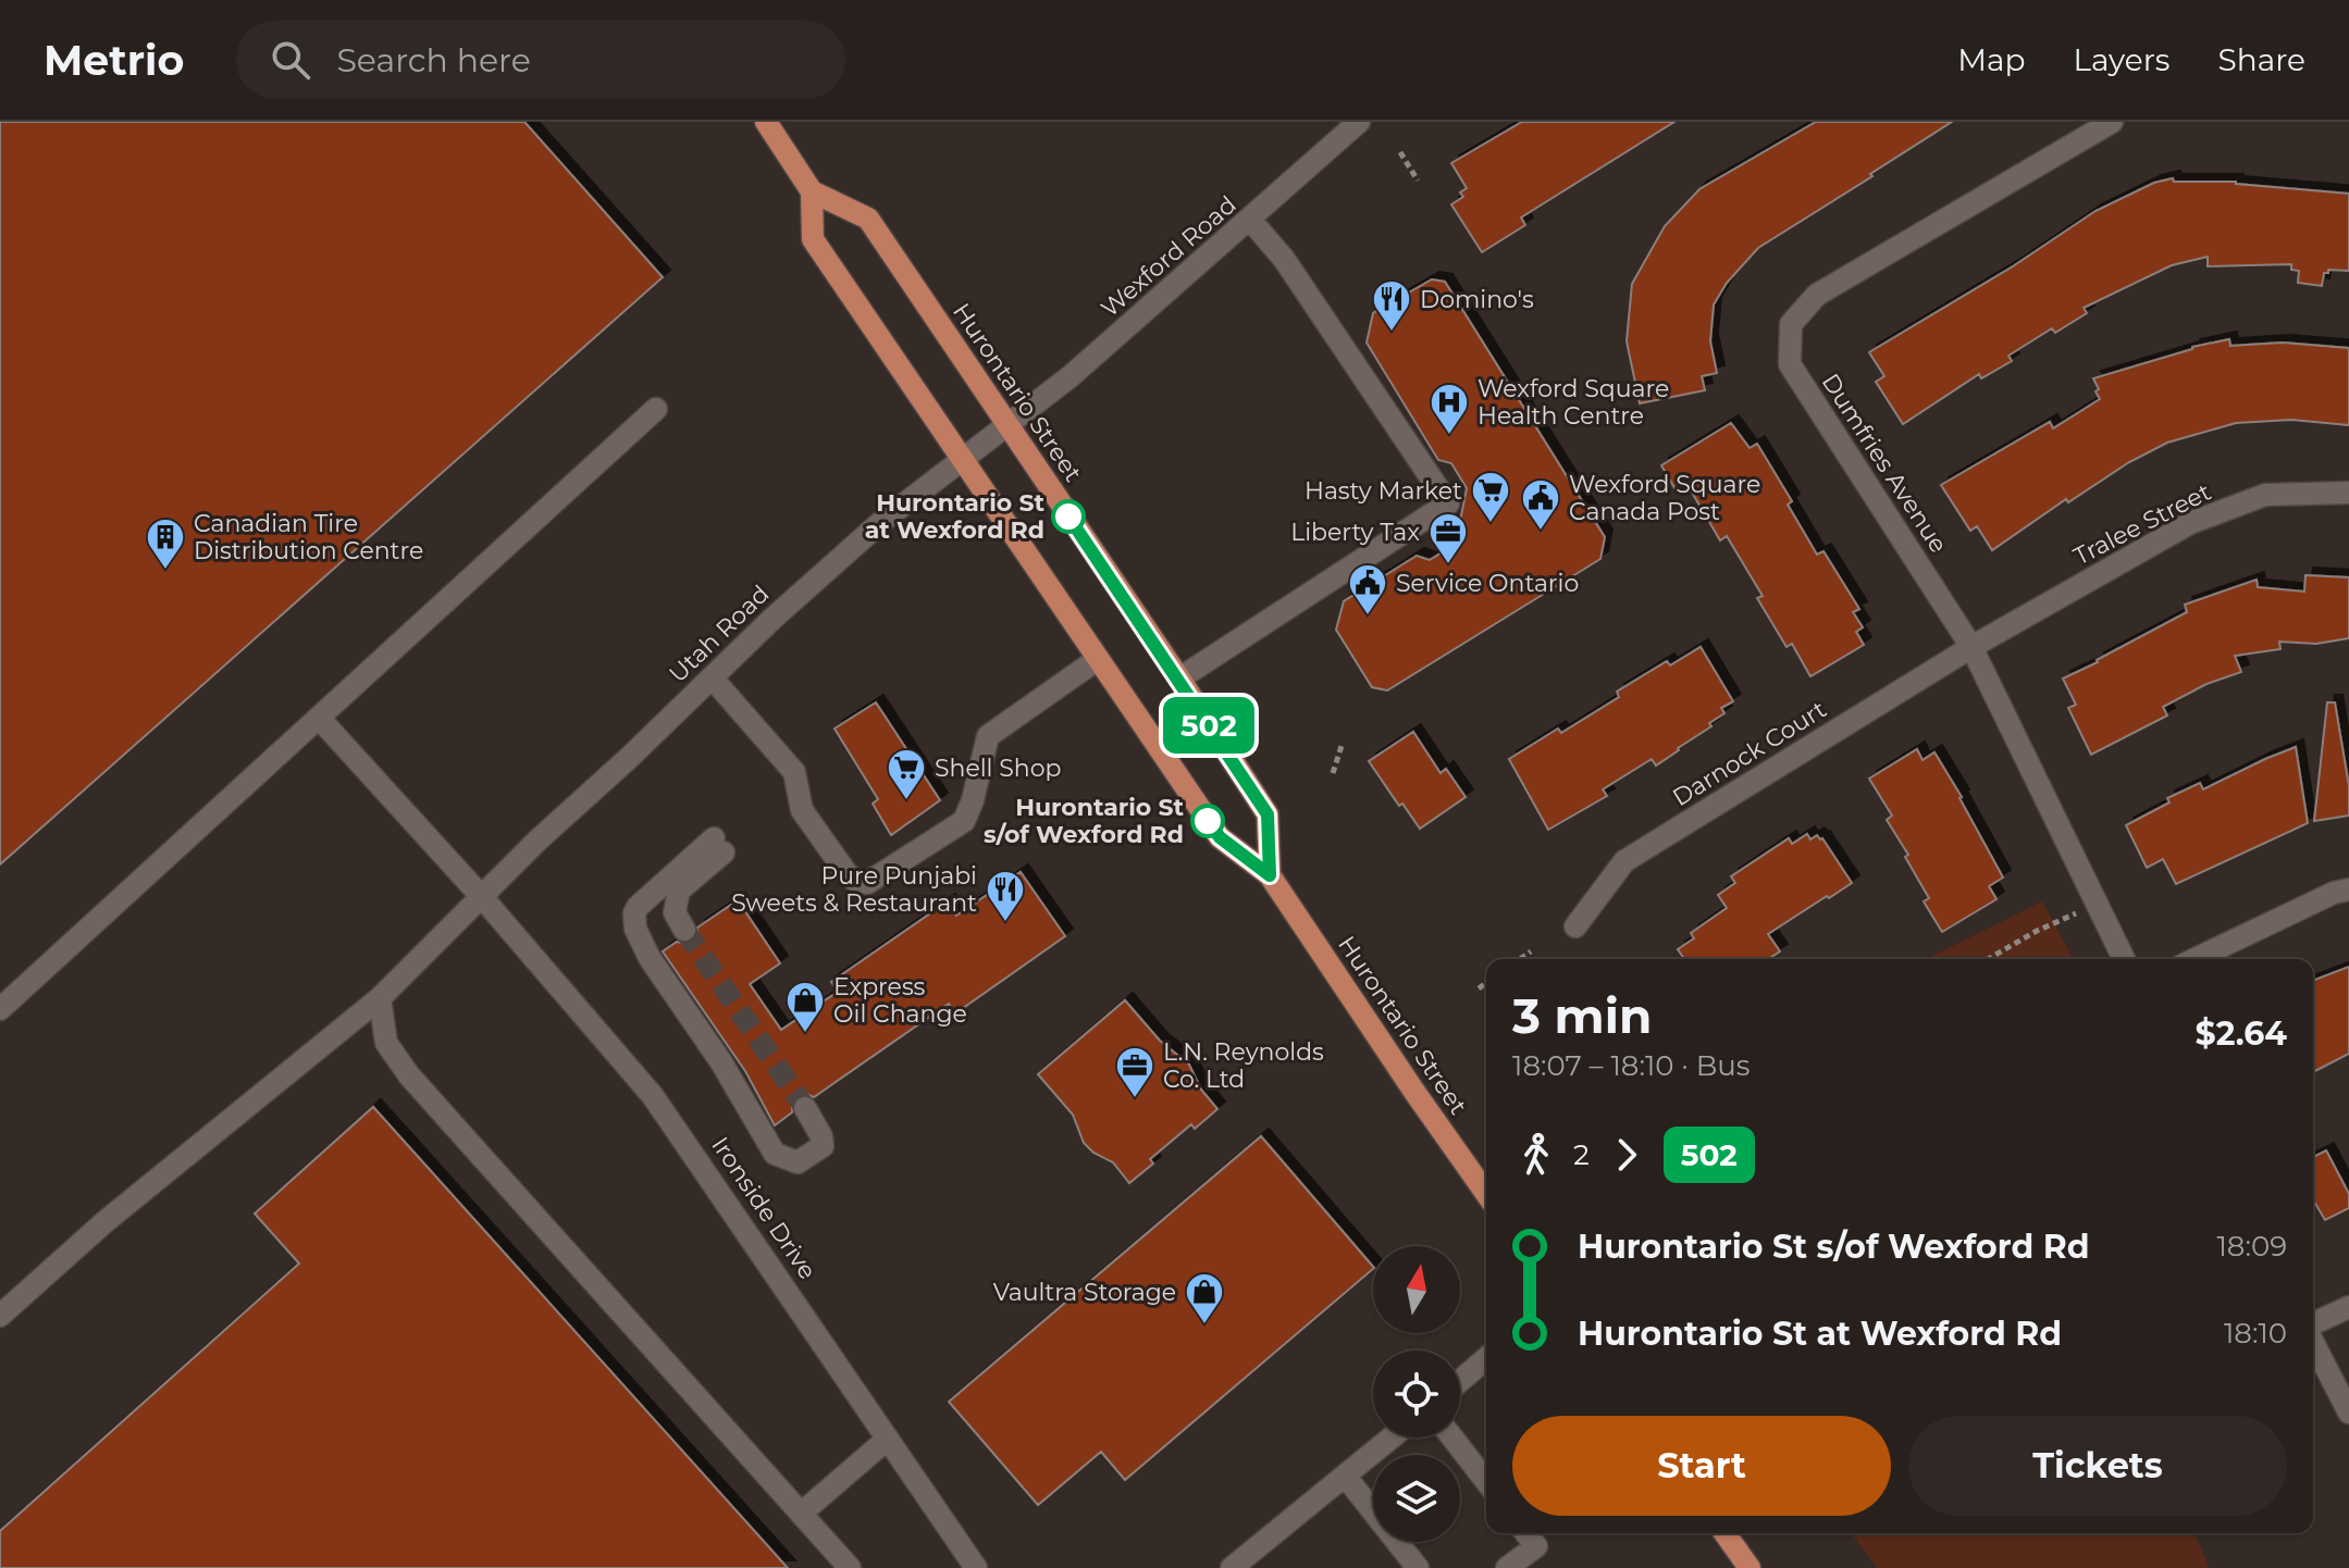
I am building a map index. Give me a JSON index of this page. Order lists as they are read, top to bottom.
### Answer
{
  "streets": {
    "main road": ["Hurontario Street"],
    "street": [
      "Wexford Road",
      "Dumfries Avenue",
      "Tralee Street",
      "Utah Road",
      "Darnock Court",
      "Ironside Drive"
    ]
  },
  "crossings": [
    ["Wexford Road", "Hurontario Street"],
    ["Wexford Road", "Utah Road"],
    ["Hurontario Street", "Utah Road"],
    ["Dumfries Avenue", "Tralee Street"],
    ["Dumfries Avenue", "Darnock Court"],
    ["Tralee Street", "Darnock Court"],
    ["Utah Road", "Ironside Drive"]
  ],
  "places": {
    "restaurant": ["Domino's", "Pure Punjabi Sweets & Restaurant"],
    "hospital": ["Wexford Square Health Centre"],
    "other": ["Hurontario St at Wexford Rd", "Hurontario St s/of Wexford Rd"],
    "supermarket": ["Hasty Market", "Shell Shop"],
    "public building": ["Wexford Square Canada Post", "Service Ontario"],
    "office": ["Liberty Tax", "L.N. Reynolds Co. Ltd"],
    "building": ["Canadian Tire Distribution Centre"],
    "shop": ["Express Oil Change", "Vaultra Storage"]
  },
  "lines": ["bus line 502"],
  "north": "top",
  "page": {
    "header": "Metrio",
    "search": "Search here",
    "nav": ["Map", "Layers", "Share"],
    "on_map": "502",
    "heading": ["3 min", "18:07 – 18:10 · Bus", "$2.64"],
    "legs": ["2", "502"],
    "list": [
      {
        "name": "Hurontario St s/of Wexford Rd",
        "value": "18:09"
      },
      {
        "name": "Hurontario St at Wexford Rd",
        "value": "18:10"
      }
    ],
    "buttons": ["Start", "Tickets"]
  }
}
